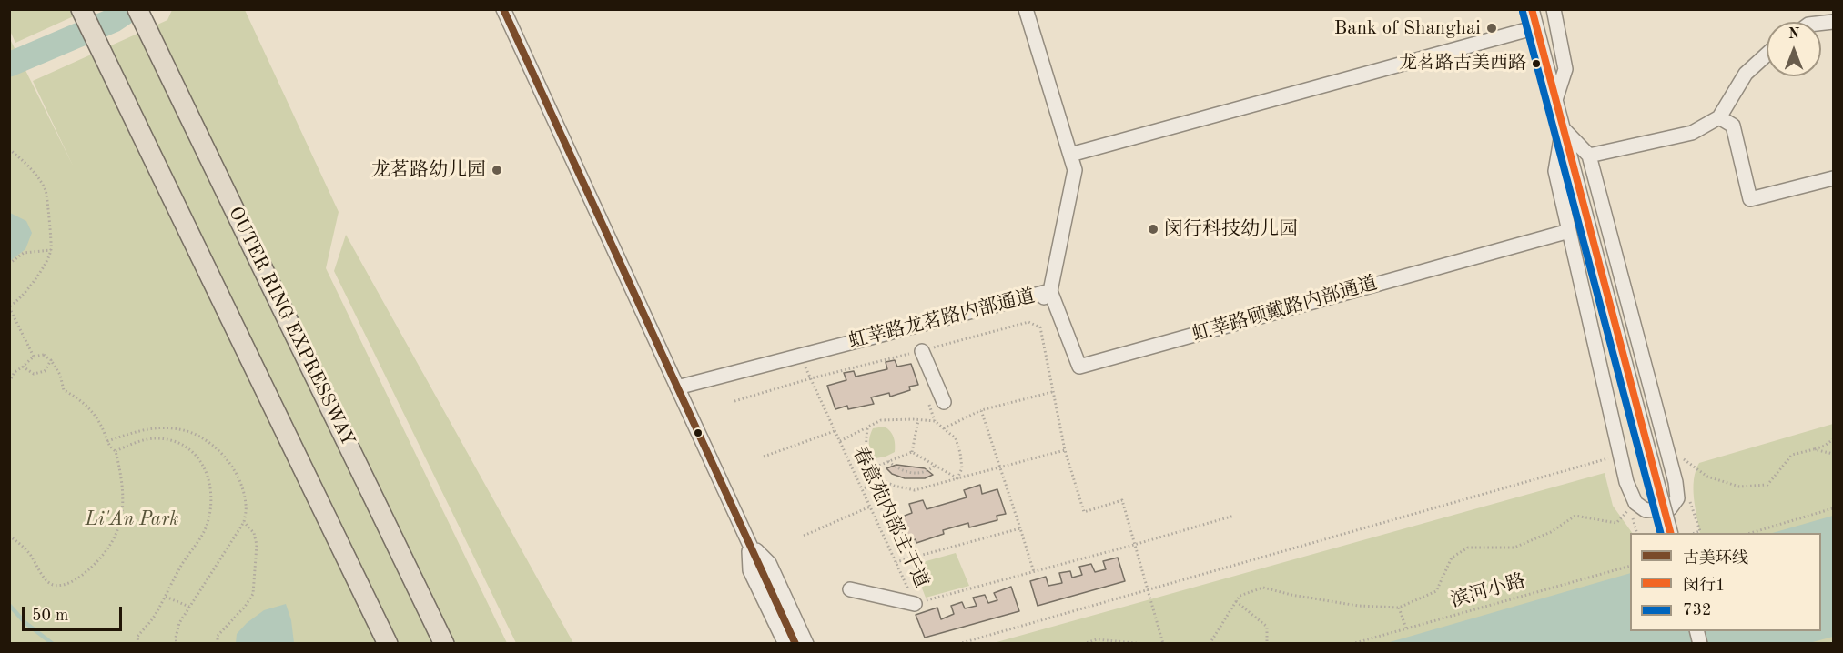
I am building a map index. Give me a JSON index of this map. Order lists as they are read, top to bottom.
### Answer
{
  "streets": {
    "highway": ["OUTER RING EXPRESSWAY"],
    "street": ["虹莘路顾戴路内部通道", "虹莘路龙茗路内部通道"],
    "path": ["春意苑内部主干道", "滨河小路"]
  },
  "crossings": [
    ["虹莘路顾戴路内部通道", "虹莘路龙茗路内部通道"],
    ["虹莘路龙茗路内部通道", "春意苑内部主干道"]
  ],
  "parks": ["Li'An Park"],
  "places": [
    "Bank of Shanghai",
    "龙茗路古美西路",
    "龙茗路幼儿园",
    "闵行科技幼儿园"
  ],
  "lines": ["transit line 古美环线", "transit line 闵行1", "transit line 732"],
  "legend": ["古美环线", "闵行1", "732"],
  "scale_bar": "50 m",
  "north": "top"
}
